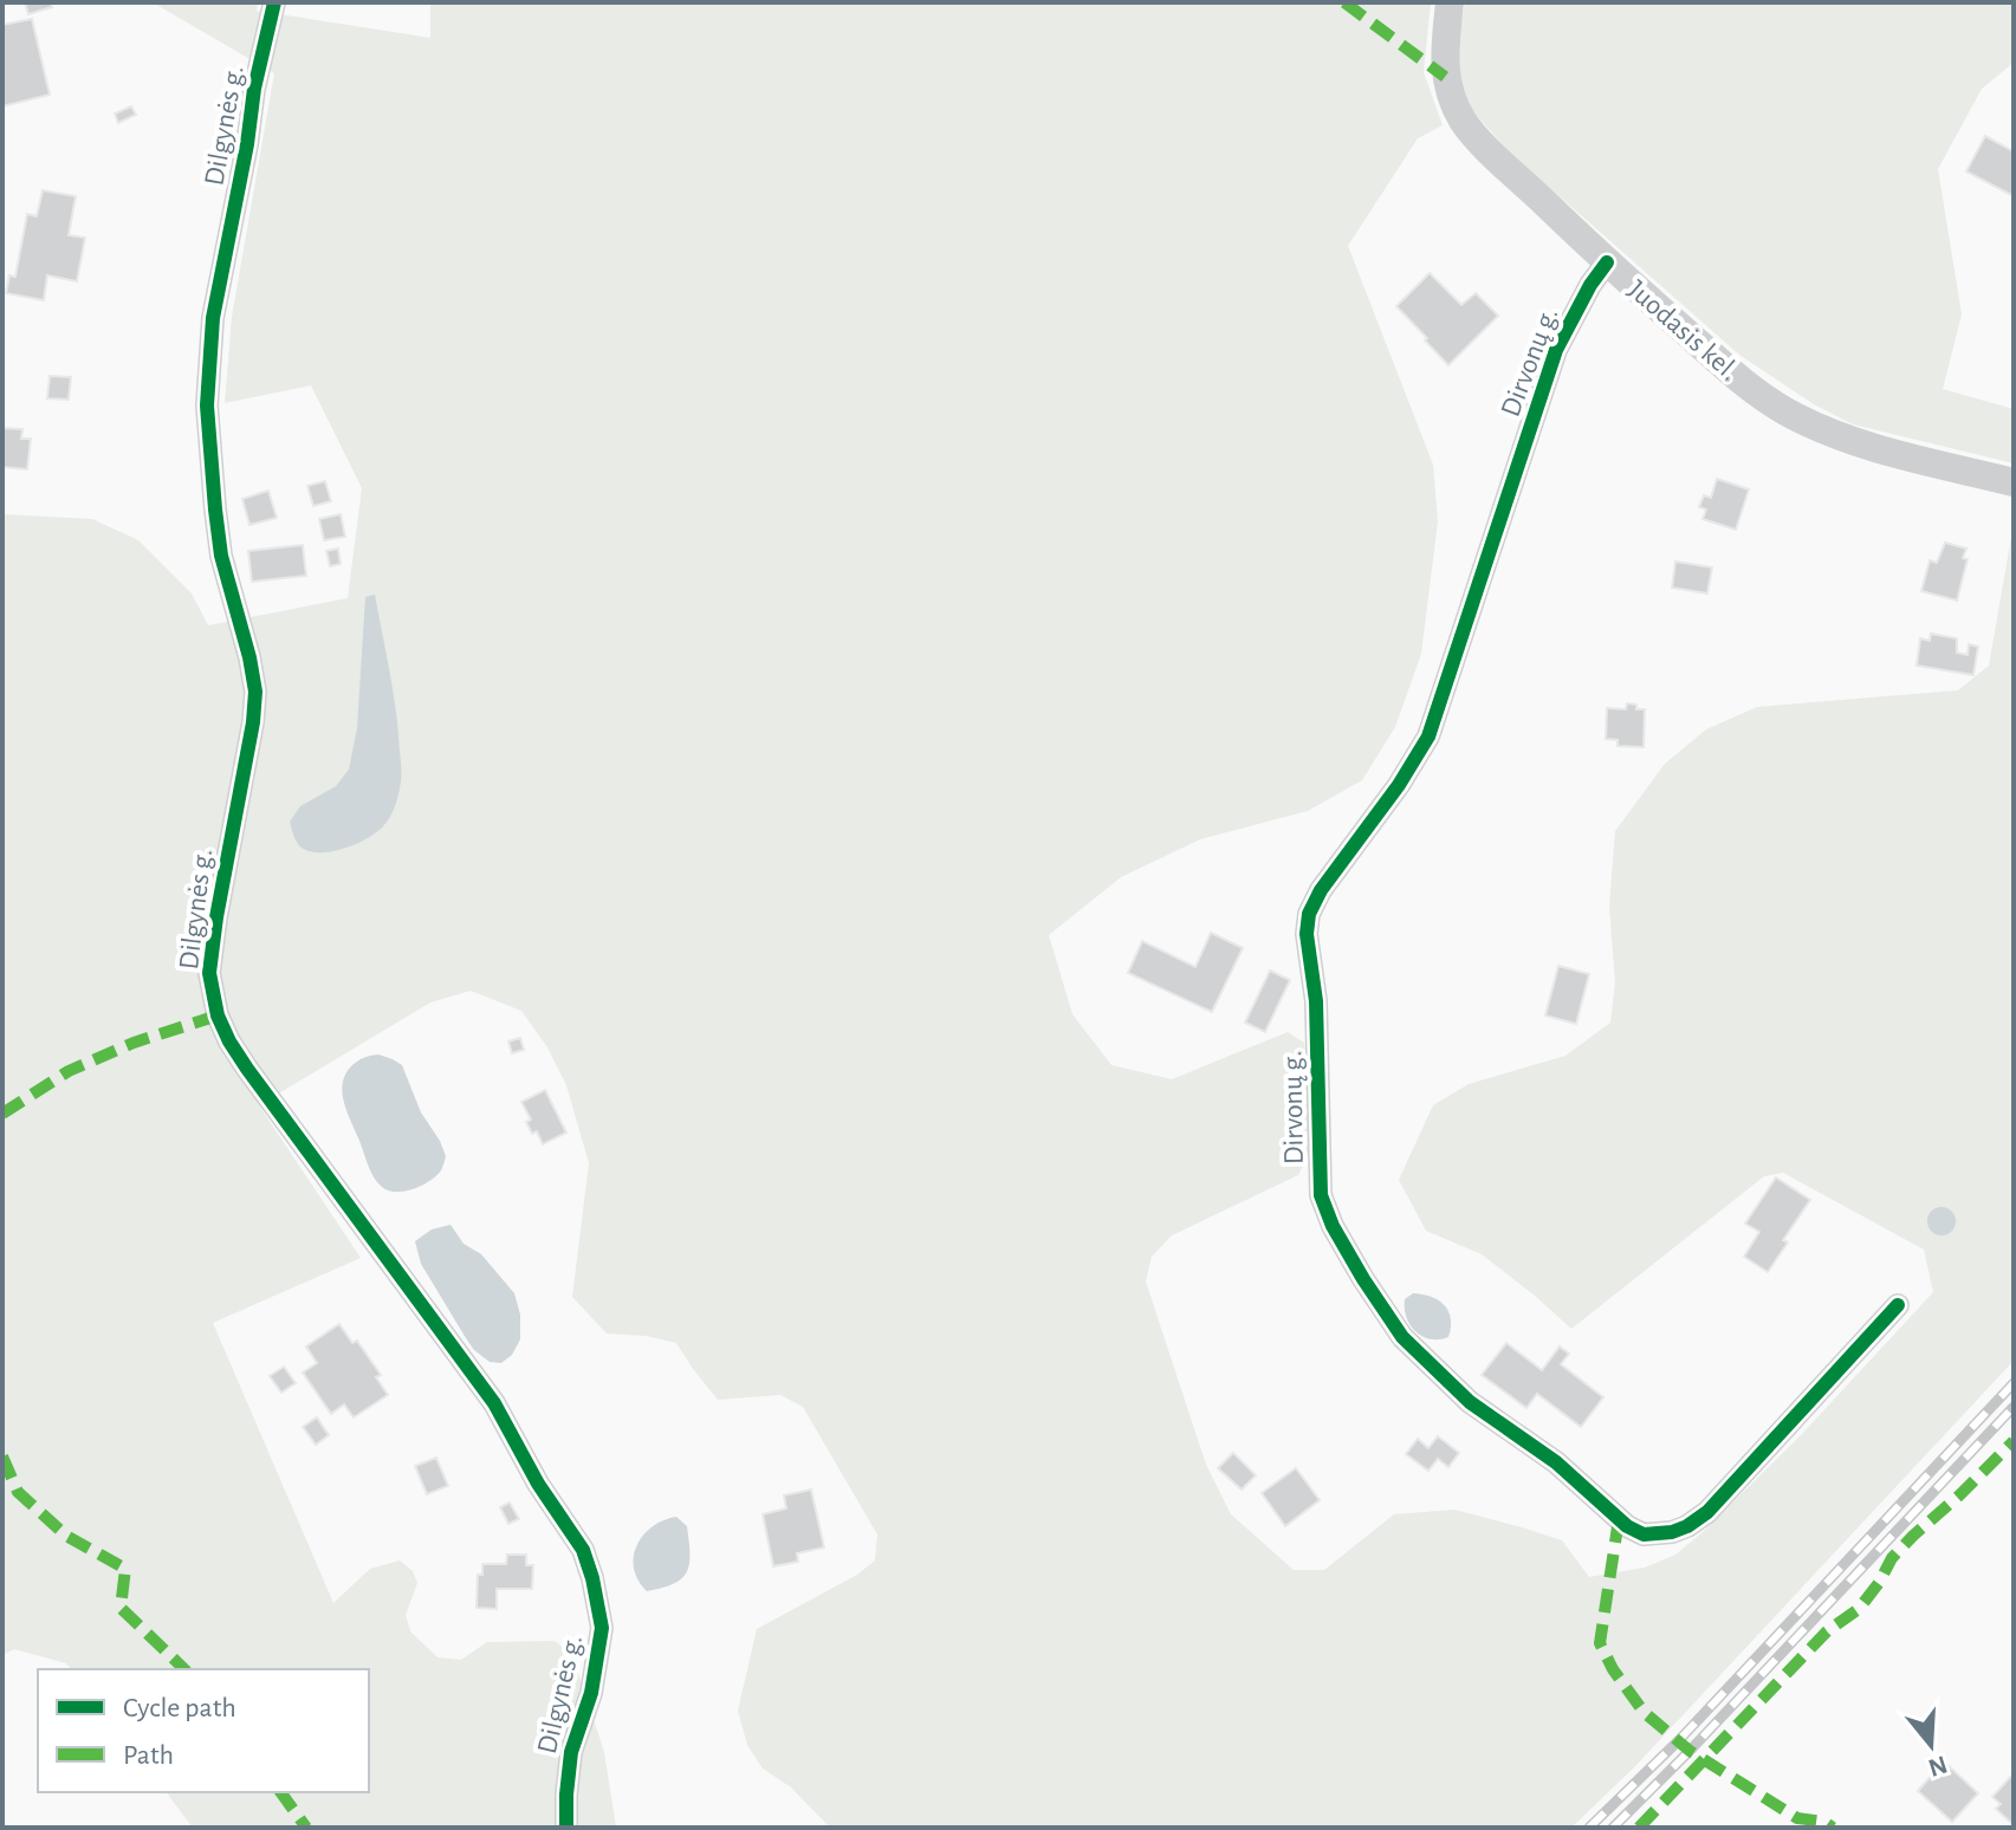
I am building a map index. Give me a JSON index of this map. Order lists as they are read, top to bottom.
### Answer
{
  "streets": {
    "street": ["Dilgynės g.", "Juodasis kel.", "Dirvonų g."]
  },
  "crossings": [
    ["Juodasis kel.", "Dirvonų g."]
  ],
  "legend": ["Cycle path", "Path"],
  "north": "bottom"
}
